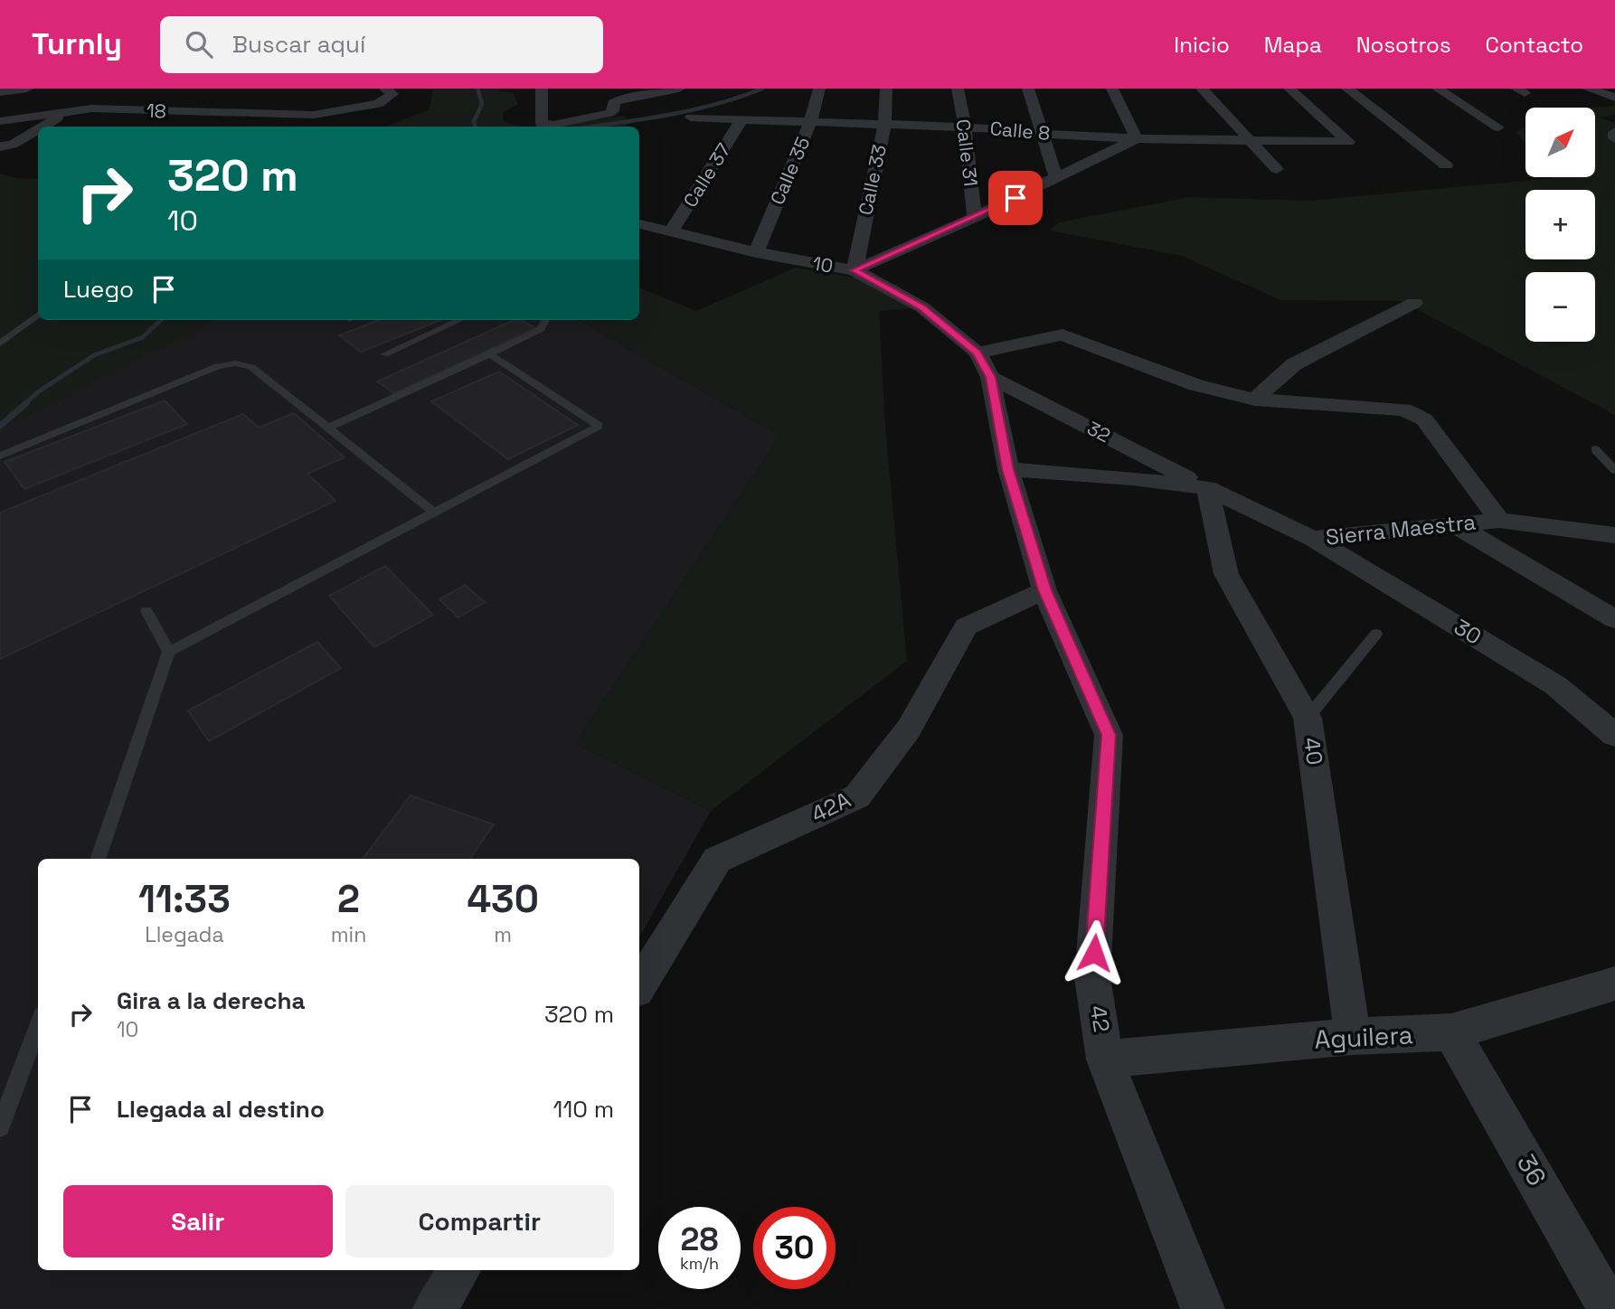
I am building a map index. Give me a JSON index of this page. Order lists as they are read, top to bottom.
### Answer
{
  "streets": {
    "street": [
      "18",
      "Calle 8",
      "Calle 31",
      "Calle 35",
      "Calle 37",
      "Calle 33",
      "10",
      "32",
      "Sierra Maestra",
      "30",
      "40",
      "42A",
      "42",
      "Aguilera",
      "36"
    ]
  },
  "crossings": [
    ["Calle 8", "Calle 31"],
    ["Calle 8", "Calle 35"],
    ["Calle 8", "Calle 37"],
    ["Calle 8", "Calle 33"],
    ["Calle 8", "10"],
    ["Calle 31", "10"],
    ["Calle 35", "10"],
    ["Calle 37", "10"],
    ["Calle 33", "10"],
    ["Calle 33", "42"],
    ["10", "42"],
    ["32", "Sierra Maestra"],
    ["32", "40"],
    ["32", "42"],
    ["Sierra Maestra", "30"],
    ["Sierra Maestra", "40"],
    ["Sierra Maestra", "42"],
    ["40", "Aguilera"],
    ["42A", "42"],
    ["42", "Aguilera"],
    ["Aguilera", "36"]
  ],
  "north": "top right",
  "page": {
    "header": "Turnly",
    "search": "Buscar aquí",
    "nav": [
      "Inicio",
      "Mapa",
      "Nosotros",
      "Contacto"
    ],
    "map_buttons": ["+", "−"],
    "turn": ["320 m", "10"],
    "then": "Luego",
    "eta": [
      "11:33",
      "Llegada",
      "2",
      "min",
      "430",
      "m"
    ],
    "list": [
      {
        "name": "Gira a la derecha",
        "note": "10",
        "value": "320 m"
      },
      {
        "name": "Llegada al destino",
        "value": "110 m"
      }
    ],
    "buttons": ["Salir", "Compartir"],
    "speed": "28 km/h",
    "limit": "30"
  }
}
